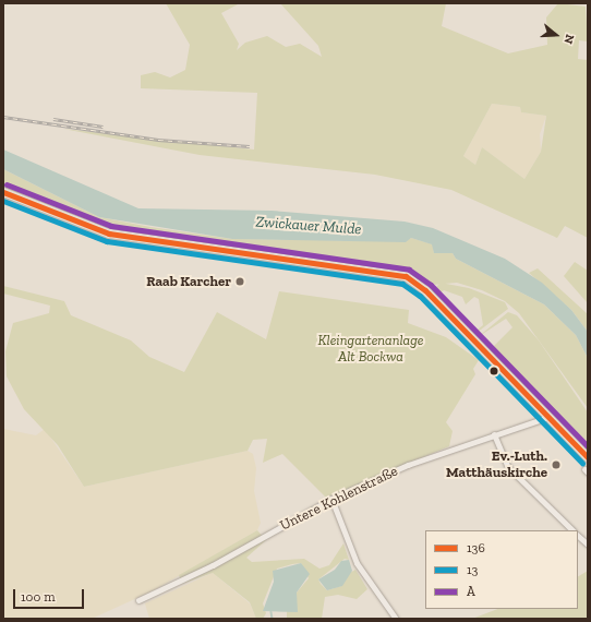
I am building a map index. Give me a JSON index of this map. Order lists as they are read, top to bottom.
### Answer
{
  "streets": {
    "street": ["Untere Kohlenstraße"]
  },
  "water": ["Zwickauer Mulde"],
  "parks": ["Kleingartenanlage Alt Bockwa"],
  "places": ["Raab Karcher", "Ev.-Luth. Matthäuskirche"],
  "lines": ["transit line A", "transit line 136", "transit line 13"],
  "legend": ["136", "13", "A"],
  "scale_bar": "100 m",
  "north": "right"
}
